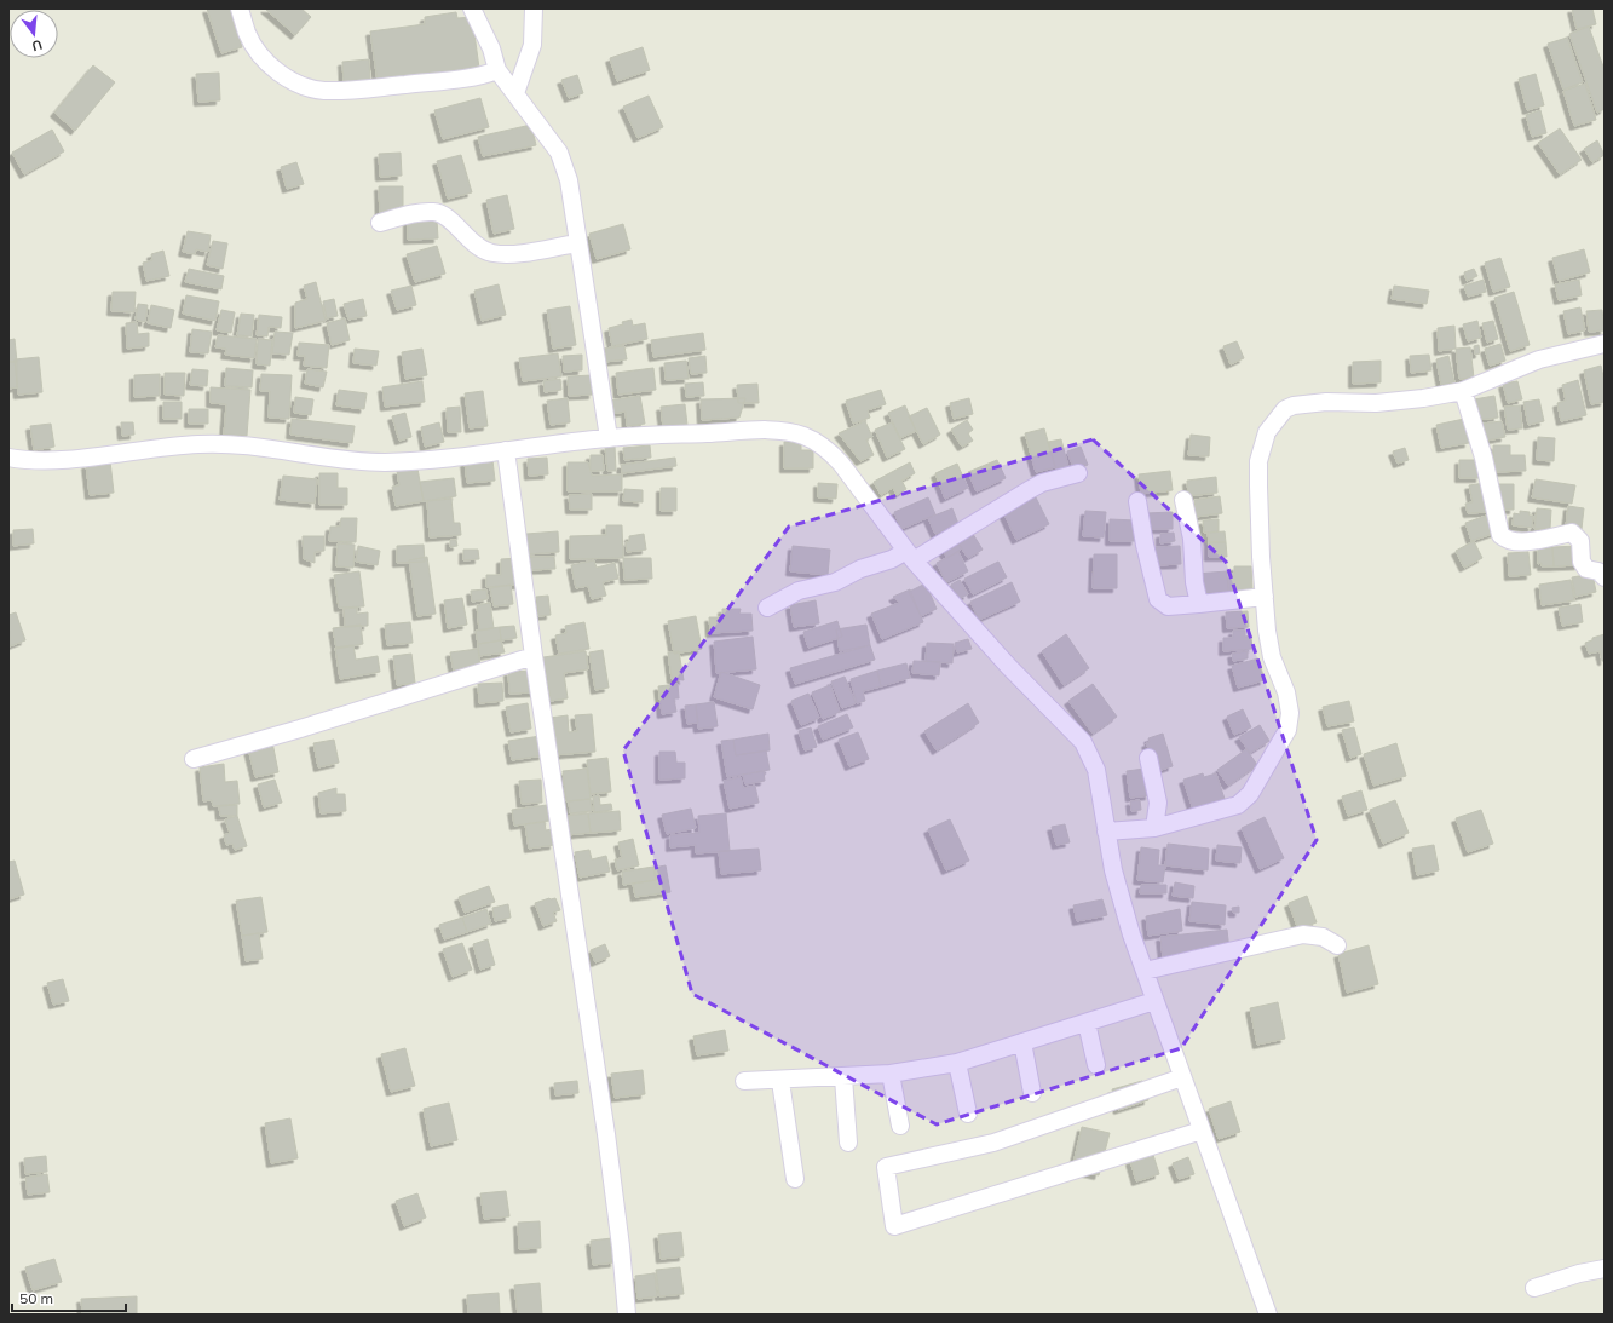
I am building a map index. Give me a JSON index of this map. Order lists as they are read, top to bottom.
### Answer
{
  "scale_bar": "50 m",
  "north": "bottom"
}
